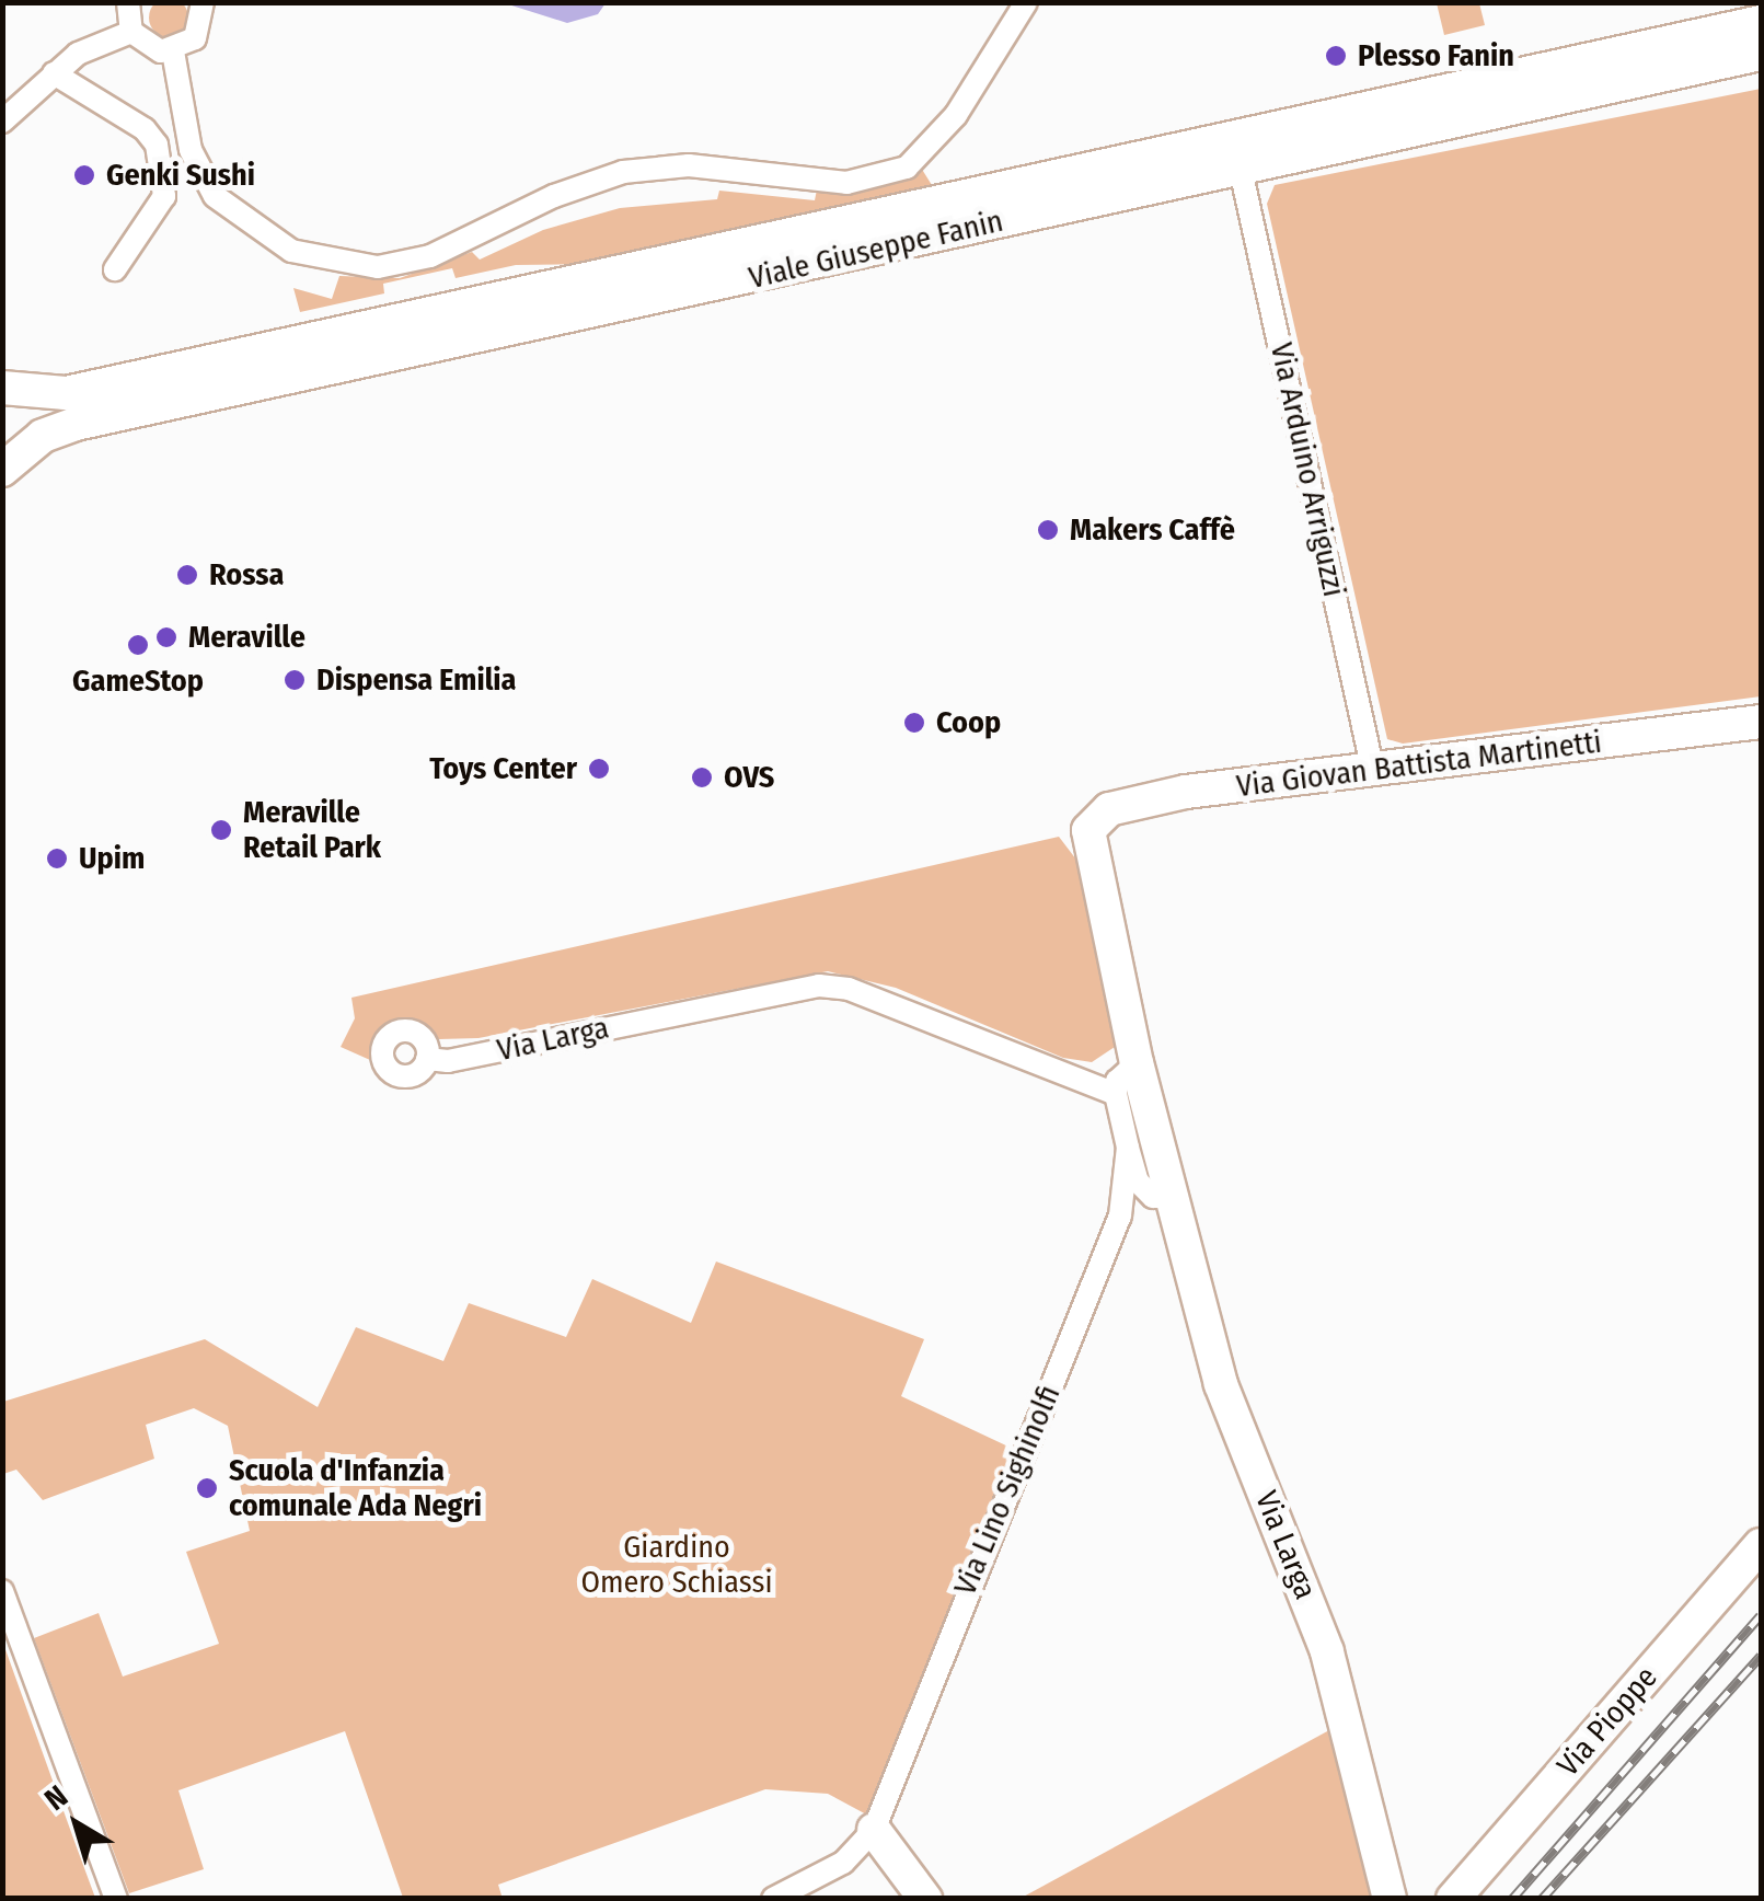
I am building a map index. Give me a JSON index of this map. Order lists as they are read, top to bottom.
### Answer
{
  "streets": {
    "main road": [
      "Viale Giuseppe Fanin",
      "Via Giovan Battista Martinetti",
      "Via Larga",
      "Via Pioppe"
    ],
    "street": ["Via Arduino Arriguzzi", "Via Lino Sighinolfi"]
  },
  "crossings": [
    ["Viale Giuseppe Fanin", "Via Arduino Arriguzzi"],
    ["Via Arduino Arriguzzi", "Via Giovan Battista Martinetti"],
    ["Via Giovan Battista Martinetti", "Via Larga"]
  ],
  "parks": ["Giardino Omero Schiassi"],
  "places": [
    "Plesso Fanin",
    "Genki Sushi",
    "Makers Caffè",
    "Rossa",
    "Meraville",
    "GameStop",
    "Dispensa Emilia",
    "Coop",
    "Toys Center",
    "OVS",
    "Meraville Retail Park",
    "Upim",
    "Scuola d'Infanzia comunale Ada Negri"
  ],
  "north": "top left"
}
